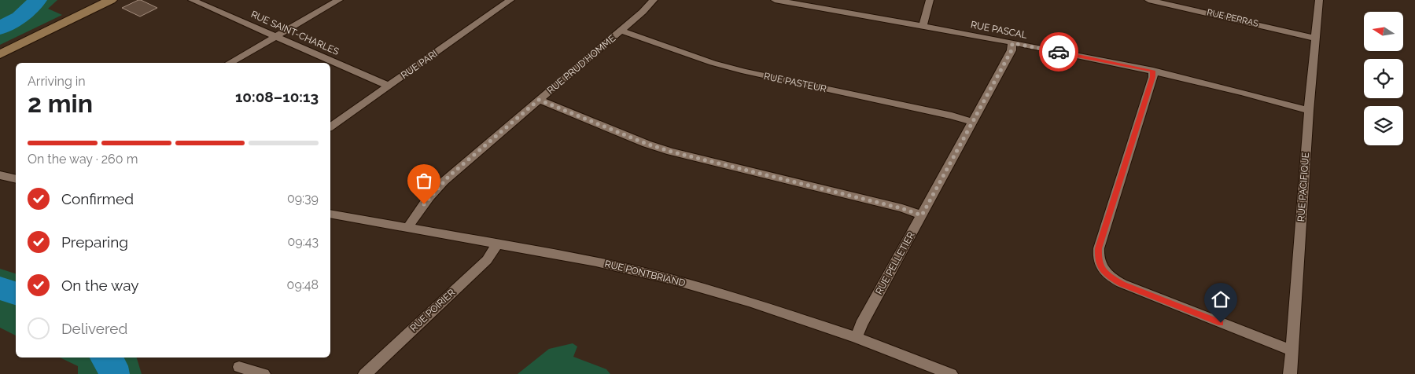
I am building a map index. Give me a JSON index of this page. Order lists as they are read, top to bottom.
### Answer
{
  "streets": {
    "street": [
      "RUE PERRAS",
      "RUE PASCAL",
      "RUE SAINT-CHARLES",
      "RUE PARI",
      "RUE PRUD'HOMME",
      "RUE PASTEUR",
      "RUE PACIFIQUE",
      "RUE PELLETIER",
      "RUE PONTBRIAND",
      "RUE POIRIER"
    ]
  },
  "crossings": [
    ["RUE PERRAS", "RUE PACIFIQUE"],
    ["RUE PASCAL", "RUE PACIFIQUE"],
    ["RUE PASCAL", "RUE PELLETIER"],
    ["RUE SAINT-CHARLES", "RUE PARI"],
    ["RUE PRUD'HOMME", "RUE PASTEUR"],
    ["RUE PRUD'HOMME", "RUE PONTBRIAND"],
    ["RUE PASTEUR", "RUE PELLETIER"],
    ["RUE PELLETIER", "RUE PONTBRIAND"],
    ["RUE PONTBRIAND", "RUE POIRIER"]
  ],
  "north": "left",
  "page": {
    "heading": ["2 min", "Arriving in", "10:08–10:13"],
    "bar": "On the way · 260 m",
    "list": [
      ["Confirmed", "09:39"],
      ["Preparing", "09:43"],
      ["On the way", "09:48"],
      "Delivered"
    ]
  }
}
